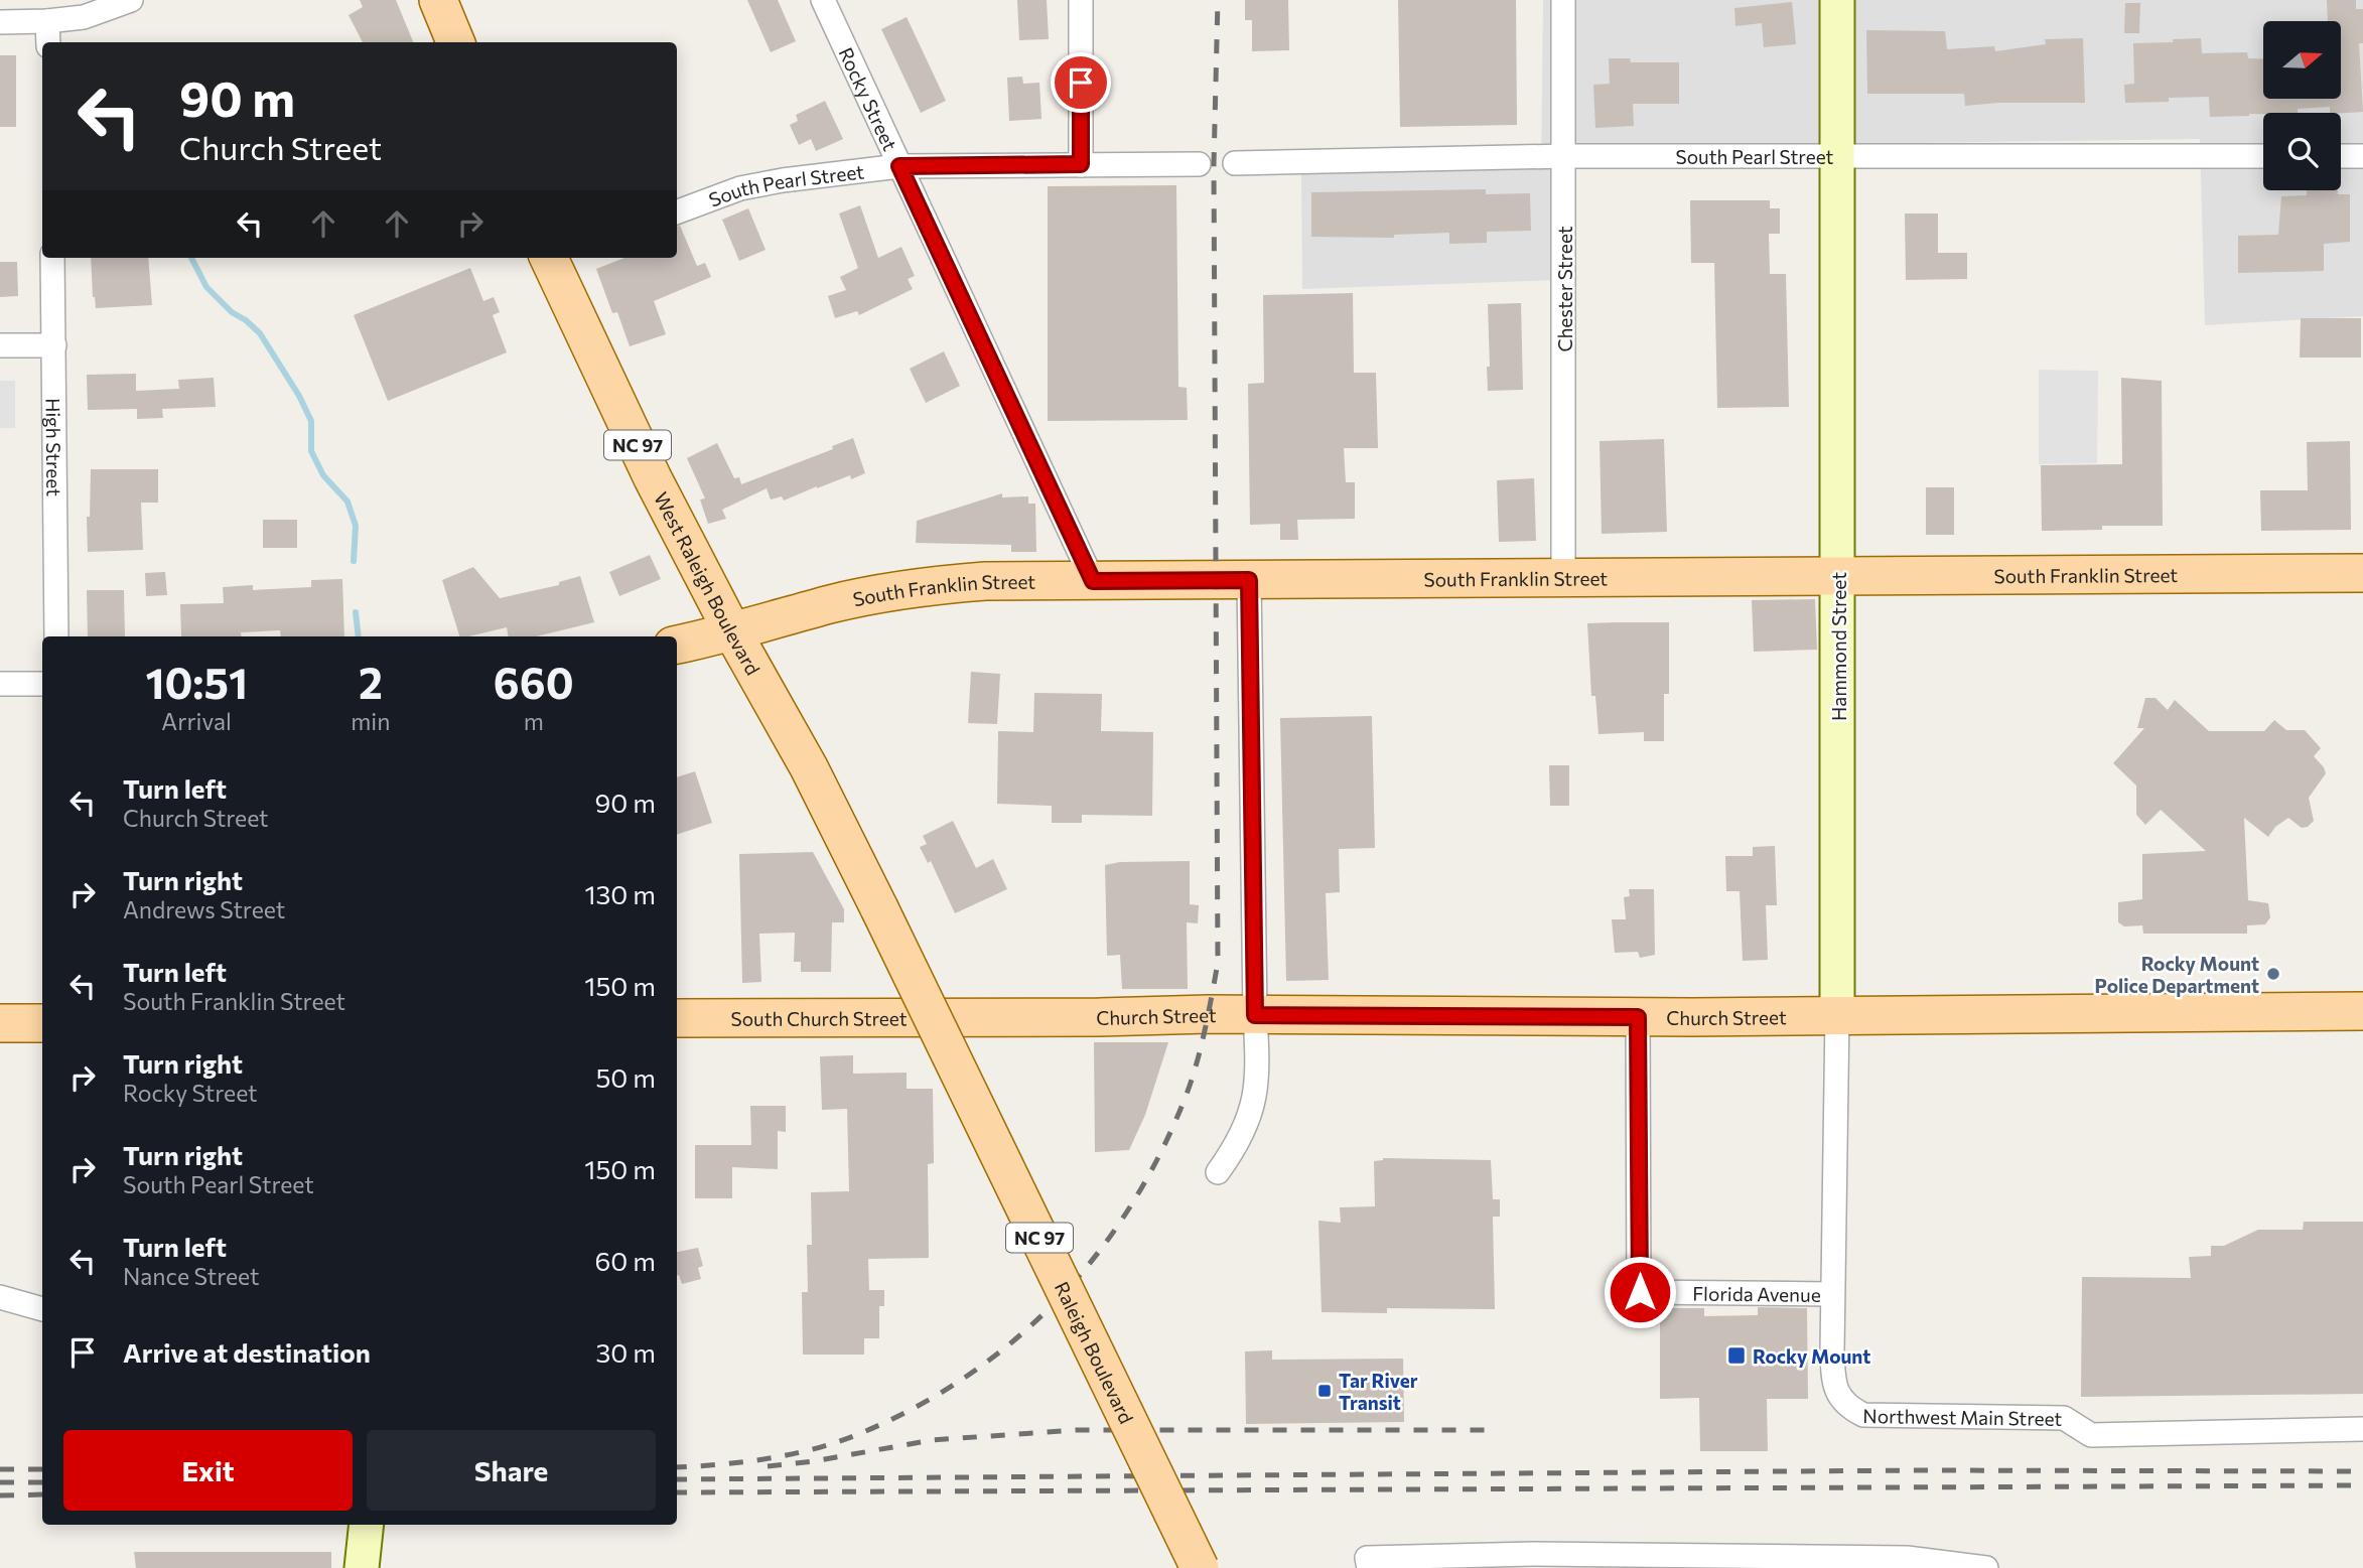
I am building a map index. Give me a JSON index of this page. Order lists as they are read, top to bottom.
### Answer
{
  "streets": {
    "main road": [
      "NC 97",
      "South Franklin Street",
      "West Raleigh Boulevard",
      "Church Street",
      "South Church Street",
      "Raleigh Boulevard"
    ],
    "street": [
      "Rocky Street",
      "South Pearl Street",
      "Chester Street",
      "High Street",
      "Hammond Street",
      "Florida Avenue",
      "Northwest Main Street"
    ]
  },
  "crossings": [
    ["Rocky Street", "South Pearl Street"],
    ["Rocky Street", "South Franklin Street"],
    ["South Pearl Street", "Chester Street"],
    ["South Pearl Street", "Hammond Street"],
    ["Chester Street", "South Franklin Street"],
    ["South Franklin Street", "West Raleigh Boulevard"],
    ["South Franklin Street", "Hammond Street"],
    ["West Raleigh Boulevard", "Raleigh Boulevard"],
    ["Hammond Street", "Church Street"],
    ["Hammond Street", "Florida Avenue"],
    ["Hammond Street", "Northwest Main Street"],
    ["Church Street", "South Church Street"],
    ["Church Street", "Florida Avenue"],
    ["Florida Avenue", "Northwest Main Street"]
  ],
  "places": {
    "other": ["Rocky Mount Police Department"],
    "transit": ["Rocky Mount", "Tar River Transit"]
  },
  "north": "right",
  "page": {
    "turn": ["90 m", "Church Street"],
    "eta": [
      "10:51",
      "Arrival",
      "2",
      "min",
      "660",
      "m"
    ],
    "list": [
      {
        "name": "Turn left",
        "note": "Church Street",
        "value": "90 m"
      },
      {
        "name": "Turn right",
        "note": "Andrews Street",
        "value": "130 m"
      },
      {
        "name": "Turn left",
        "note": "South Franklin Street",
        "value": "150 m"
      },
      {
        "name": "Turn right",
        "note": "Rocky Street",
        "value": "50 m"
      },
      {
        "name": "Turn right",
        "note": "South Pearl Street",
        "value": "150 m"
      },
      {
        "name": "Turn left",
        "note": "Nance Street",
        "value": "60 m"
      },
      {
        "name": "Arrive at destination",
        "value": "30 m"
      }
    ],
    "buttons": ["Exit", "Share"]
  }
}
